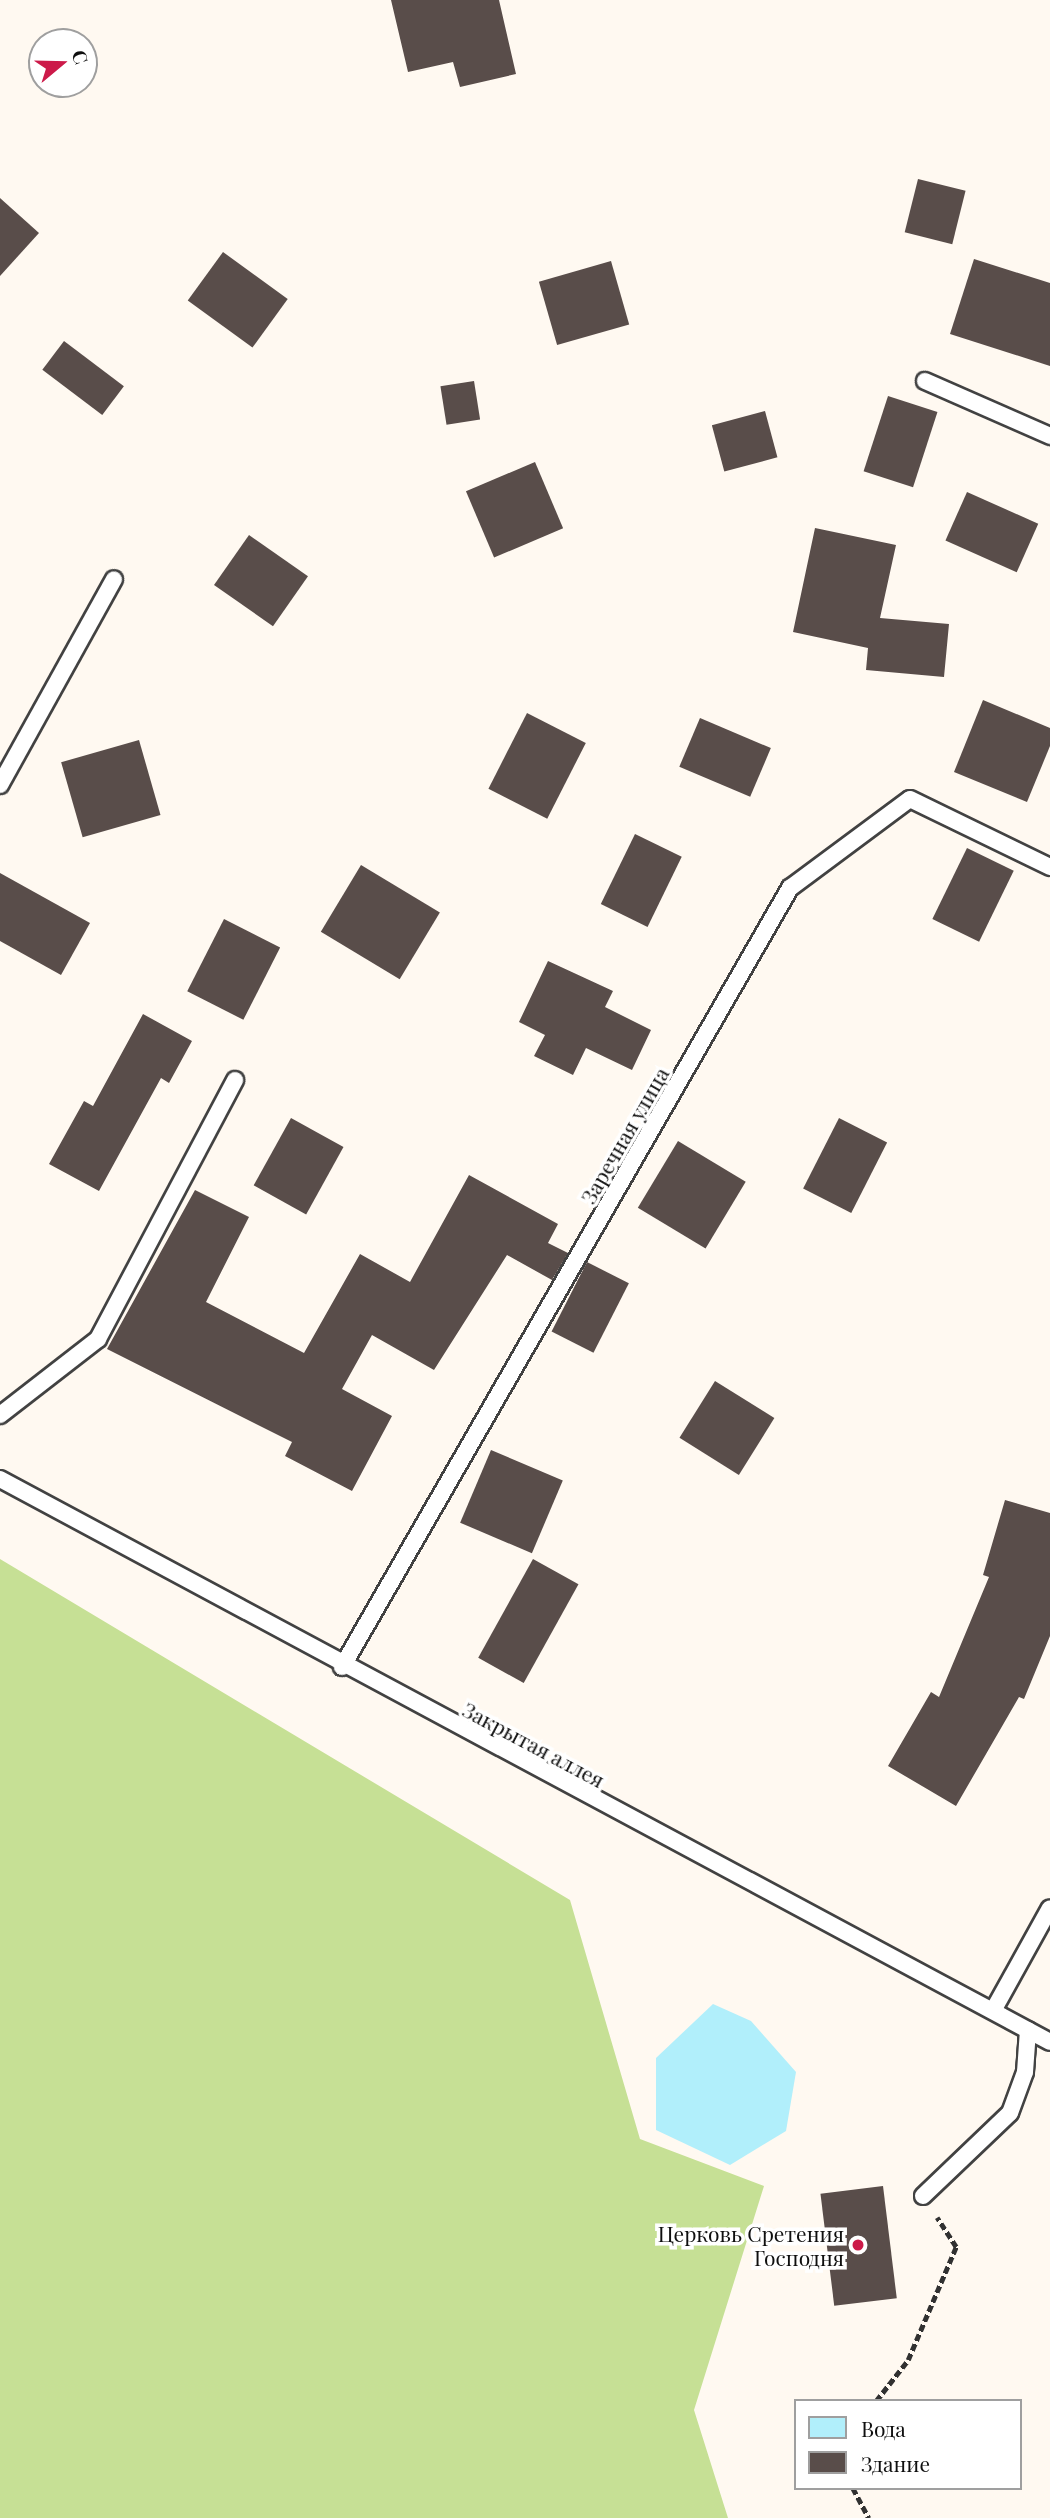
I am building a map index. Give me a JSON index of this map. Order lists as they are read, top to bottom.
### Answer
{
  "streets": {
    "lane": ["Заречная улица", "Закрытая аллея"]
  },
  "crossings": [
    ["Заречная улица", "Закрытая аллея"]
  ],
  "places": ["Церковь Сретения Господня"],
  "legend": ["Вода", "Здание"],
  "north": "right"
}
